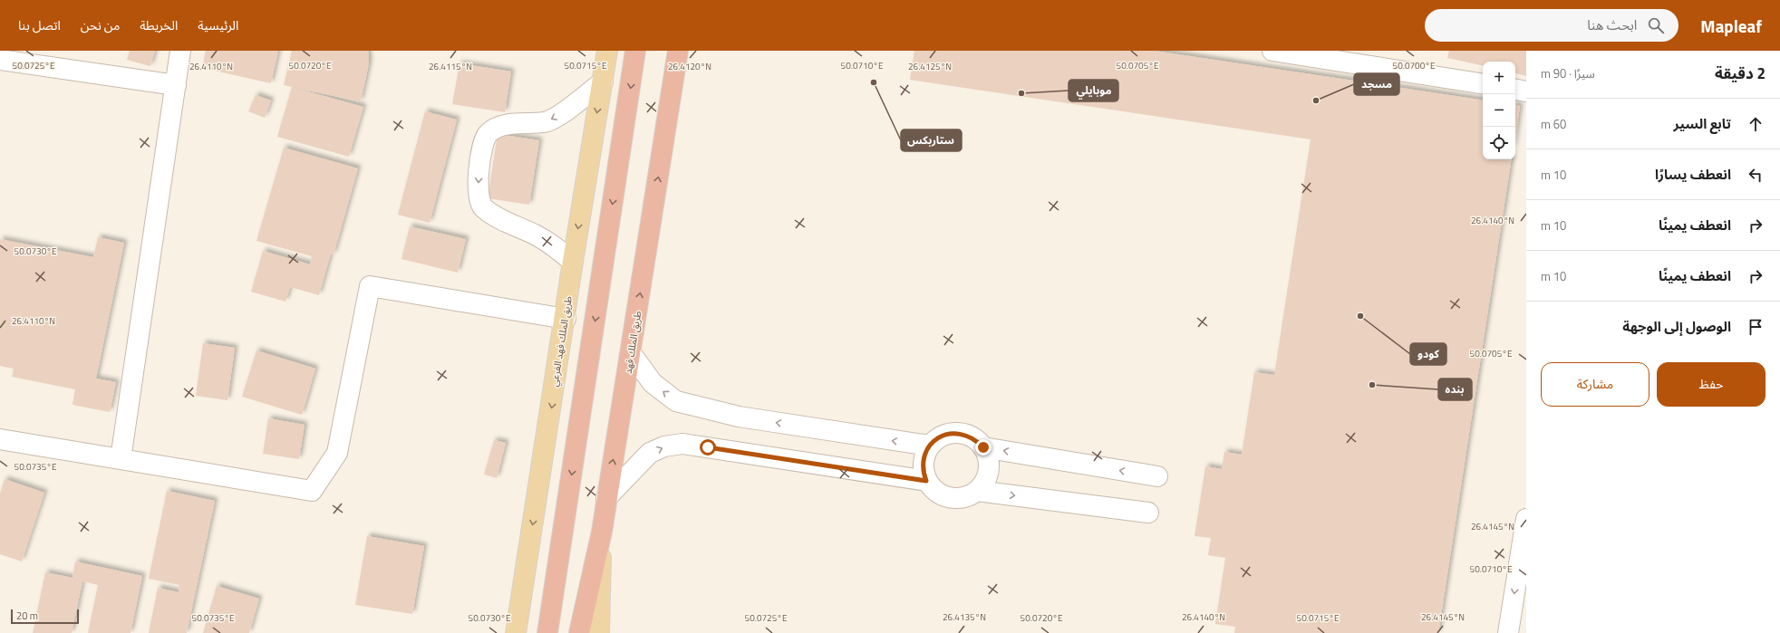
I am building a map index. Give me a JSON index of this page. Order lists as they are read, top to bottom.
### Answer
{
  "streets": {
    "highway": ["طريق الملك فهد"],
    "main road": ["طريق الملك فهد الفرعي"]
  },
  "one_way": ["طريق الملك فهد الفرعي"],
  "places": [
    "ستاربكس",
    "موبايلي",
    "مسجد",
    "كودو",
    "بنده"
  ],
  "scale_bar": "20 m",
  "page": {
    "header": "Mapleaf",
    "search": "ابحث هنا",
    "nav": [
      "الرئيسية",
      "الخريطة",
      "من نحن",
      "اتصل بنا"
    ],
    "heading": ["2 دقيقة", "سيرًا · 90 m"],
    "map_buttons": ["+", "−"],
    "list": [
      ["تابع السير", "60 m"],
      ["انعطف يسارًا", "10 m"],
      ["انعطف يمينًا", "10 m"],
      ["انعطف يمينًا", "10 m"],
      "الوصول إلى الوجهة"
    ],
    "buttons": ["حفظ", "مشاركة"],
    "scale": "20 m"
  },
  "coordinates": [
    "50.0725°E",
    "50.0720°E",
    "50.0715°E",
    "50.0710°E",
    "50.0705°E",
    "50.0700°E",
    "26.4110°N",
    "26.4115°N",
    "26.4120°N",
    "26.4125°N",
    "26.4140°N",
    "50.0730°E",
    "50.0735°E",
    "26.4145°N",
    "26.4135°N"
  ]
}
